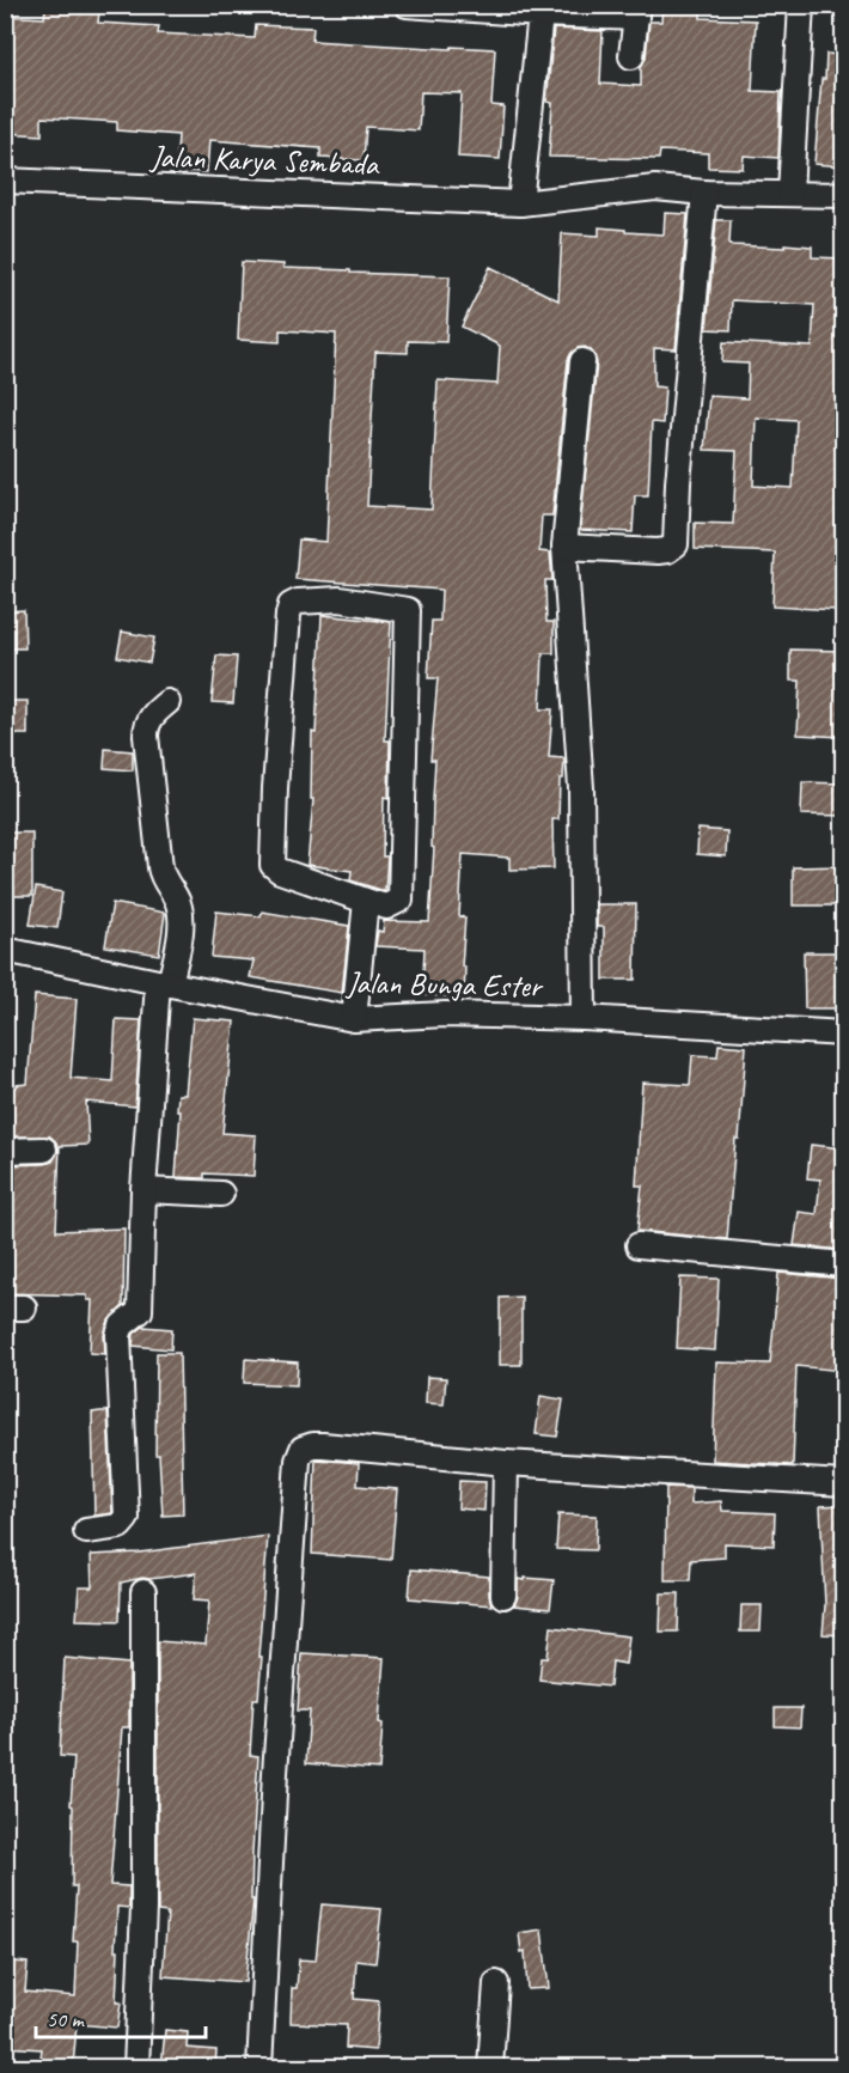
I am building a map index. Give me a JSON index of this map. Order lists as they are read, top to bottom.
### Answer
{
  "streets": {
    "street": ["Jalan Karya Sembada", "Jalan Bunga Ester"]
  },
  "scale_bar": "50 m"
}
